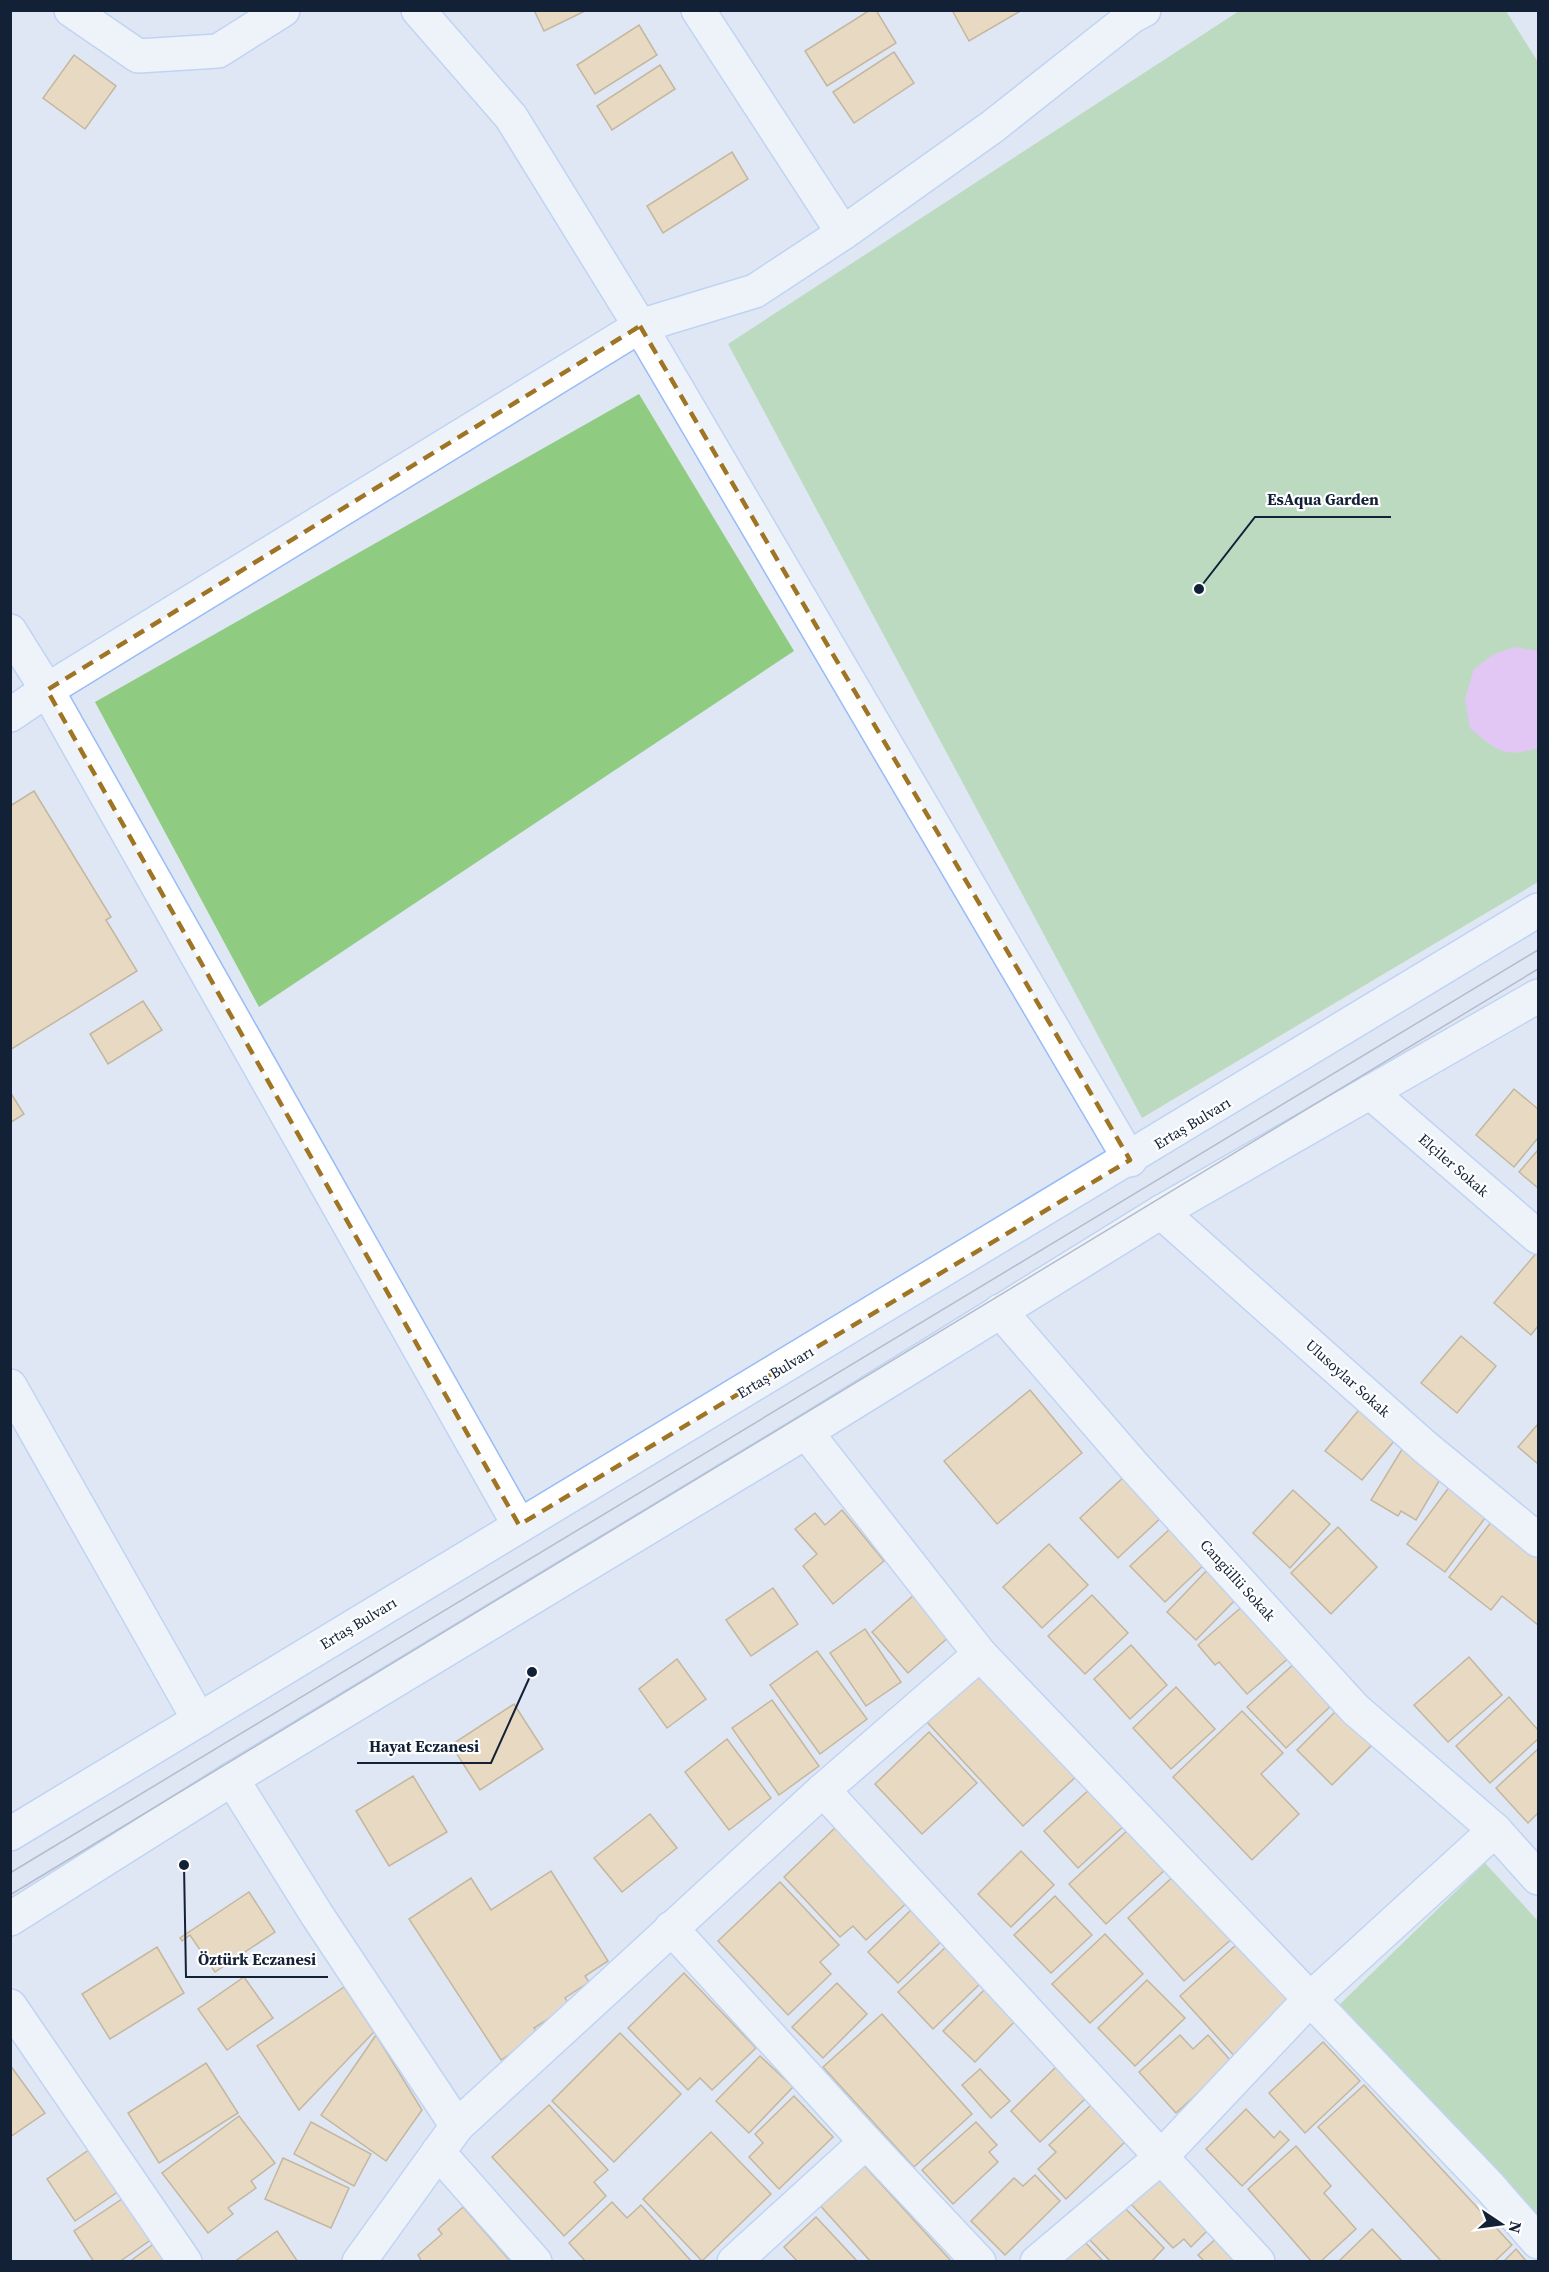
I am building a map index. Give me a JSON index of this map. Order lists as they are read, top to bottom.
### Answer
{
  "streets": {
    "street": [
      "Ertaş Bulvarı",
      "Elçiler Sokak",
      "Ulusoylar Sokak",
      "Cangüllü Sokak"
    ]
  },
  "places": ["EsAqua Garden", "Hayat Eczanesi", "Öztürk Eczanesi"],
  "north": "right"
}
